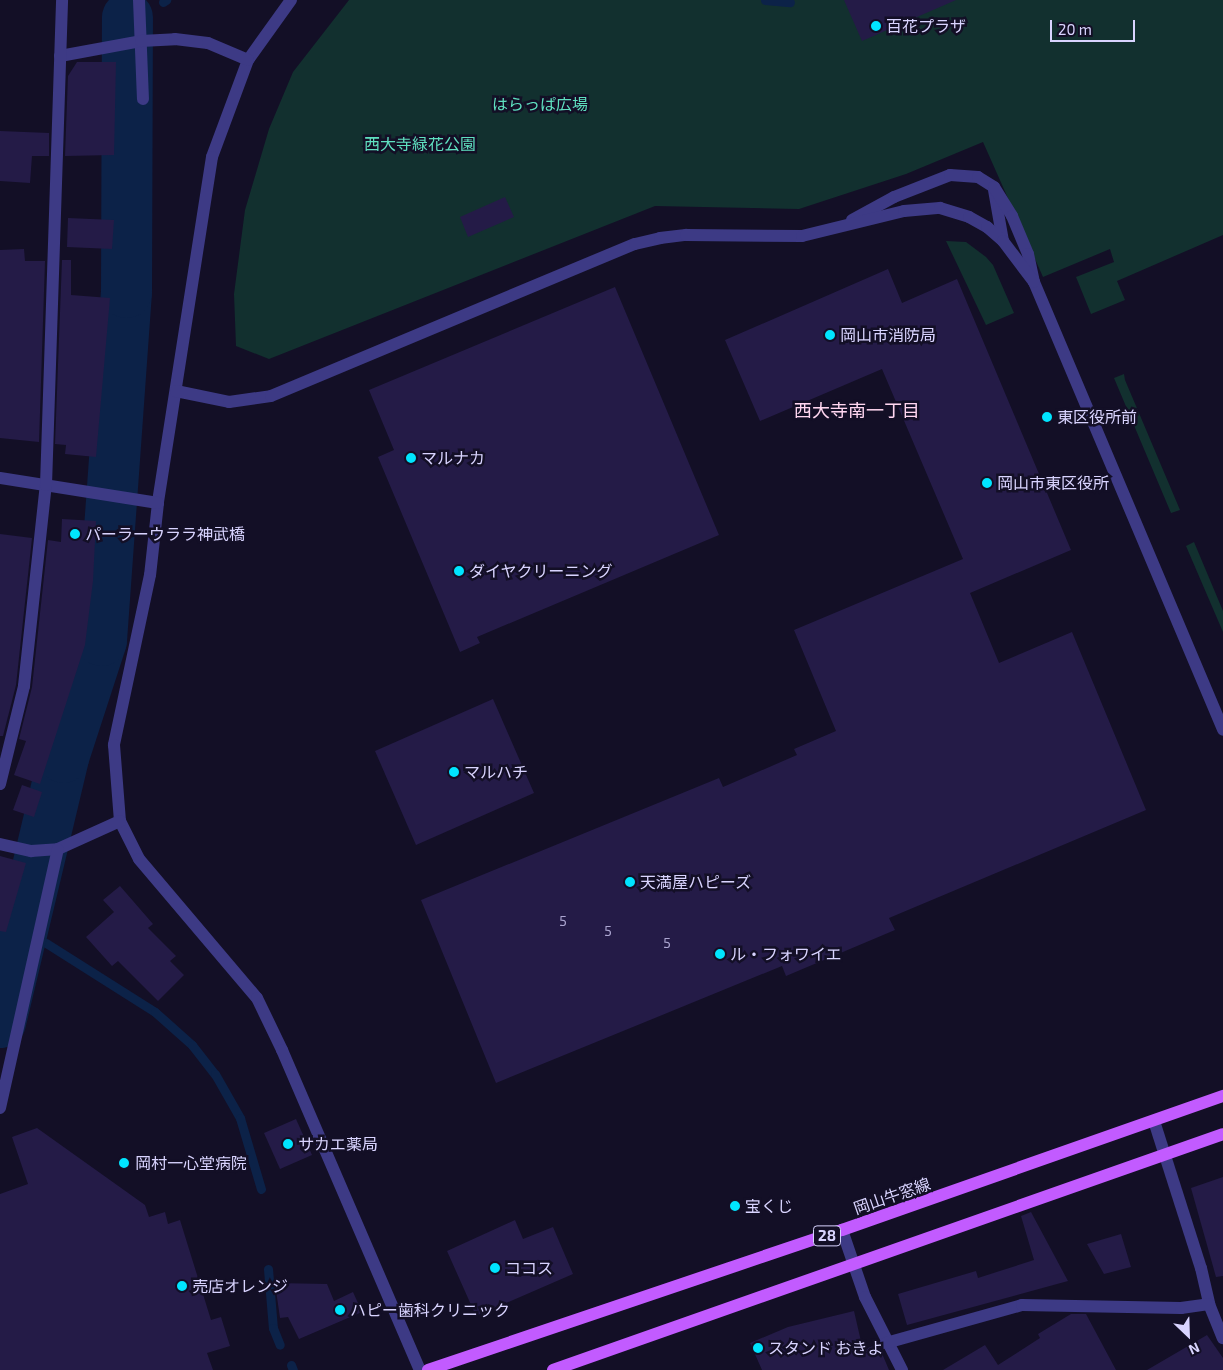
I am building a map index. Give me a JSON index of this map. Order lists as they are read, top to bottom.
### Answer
{
  "streets": {
    "main road": ["岡山牛窓線", "28"]
  },
  "districts": ["西大寺南一丁目"],
  "parks": ["はらっぱ広場", "西大寺緑花公園"],
  "places": [
    "百花プラザ",
    "岡山市消防局",
    "東区役所前",
    "マルナカ",
    "岡山市東区役所",
    "パーラーウララ神武橋",
    "ダイヤクリーニング",
    "マルハチ",
    "天満屋ハピーズ",
    "ル・フォワイエ",
    "サカエ薬局",
    "岡村一心堂病院",
    "宝くじ",
    "ココス",
    "売店オレンジ",
    "ハピー歯科クリニック",
    "スタンド おきよ"
  ],
  "house_numbers": ["5", "5", "5"],
  "scale_bar": "20 m",
  "north": "bottom right"
}
